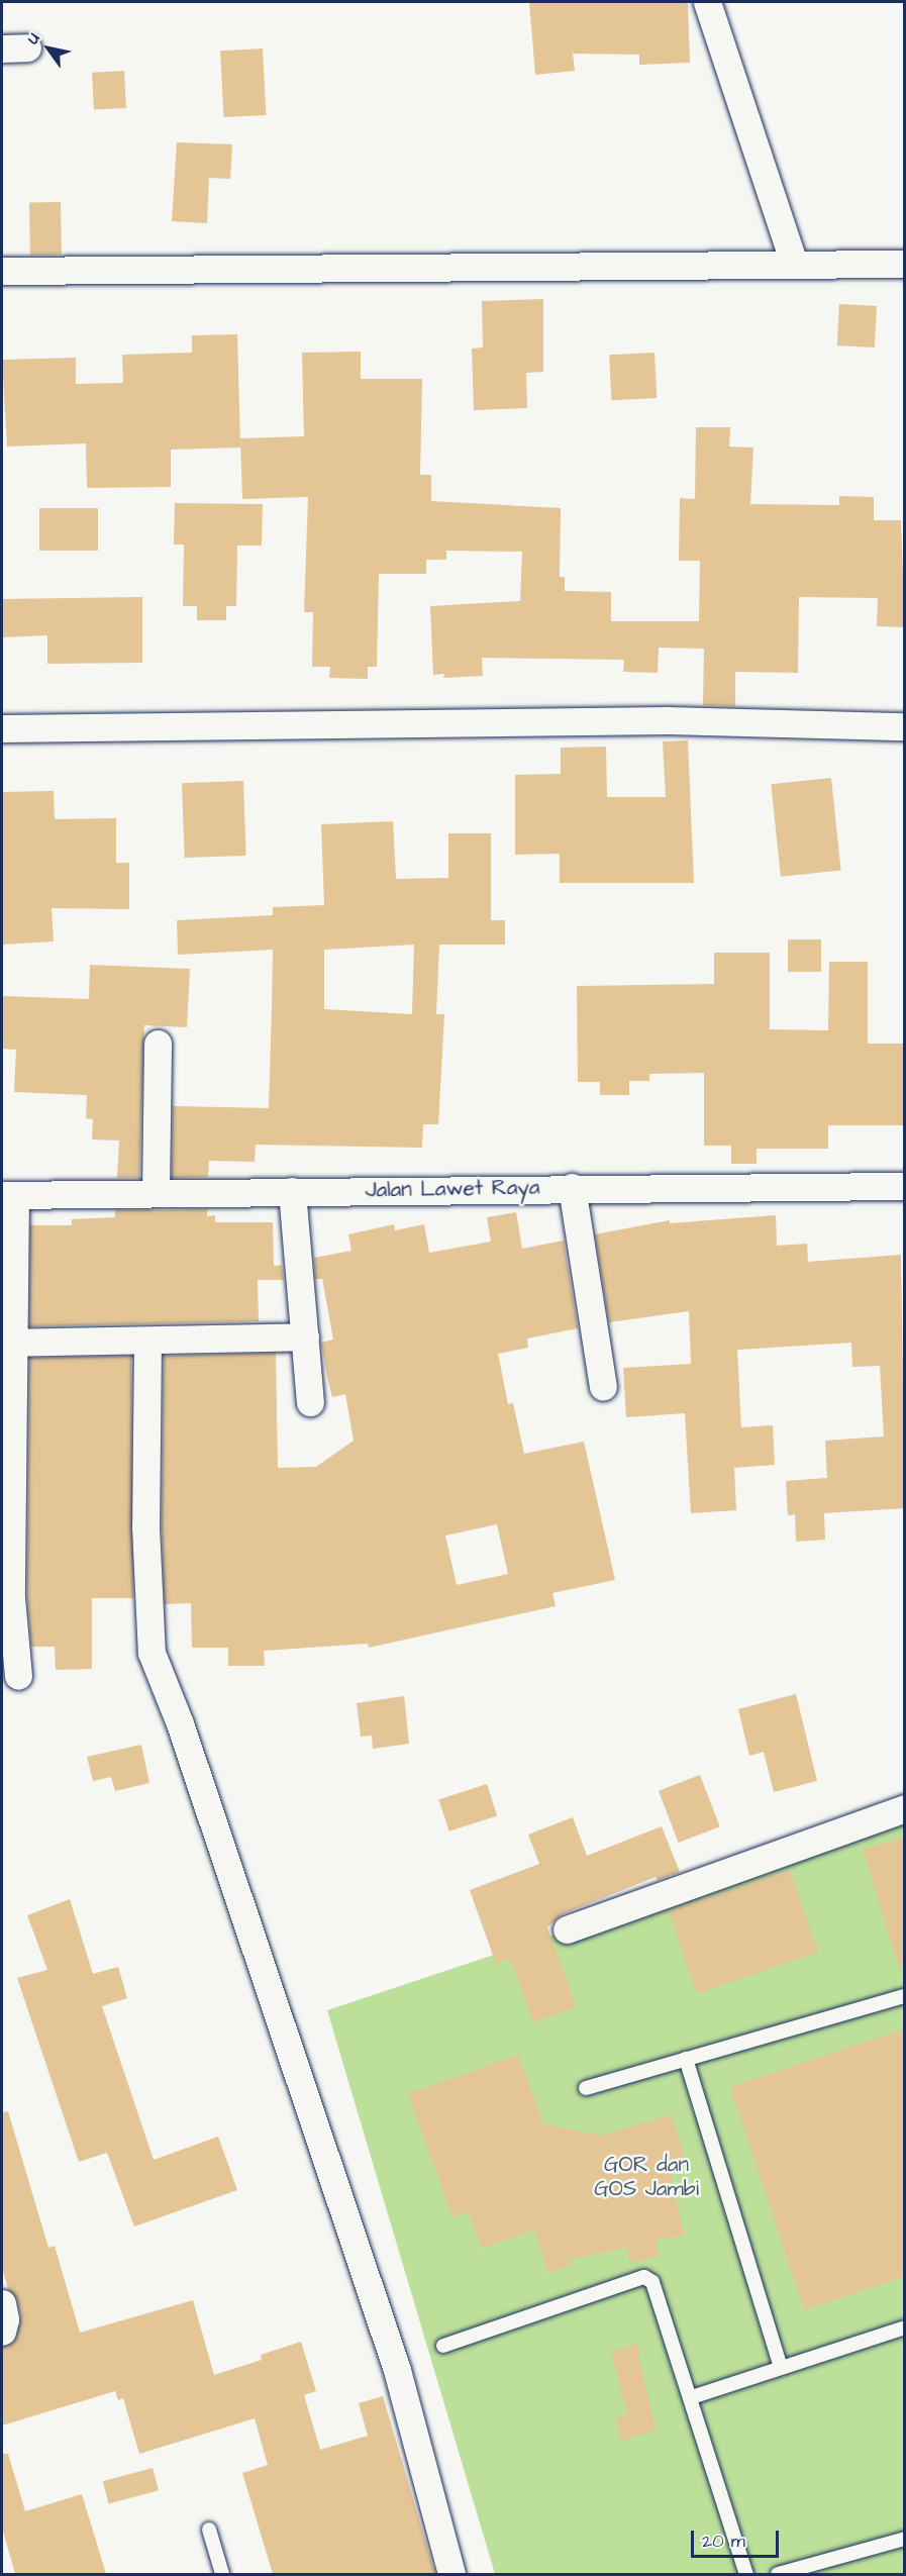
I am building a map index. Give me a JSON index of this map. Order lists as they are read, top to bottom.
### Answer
{
  "streets": {
    "street": ["Jalan Lawet Raya"]
  },
  "parks": ["GOR dan GOS Jambi"],
  "scale_bar": "20 m",
  "north": "top left"
}
